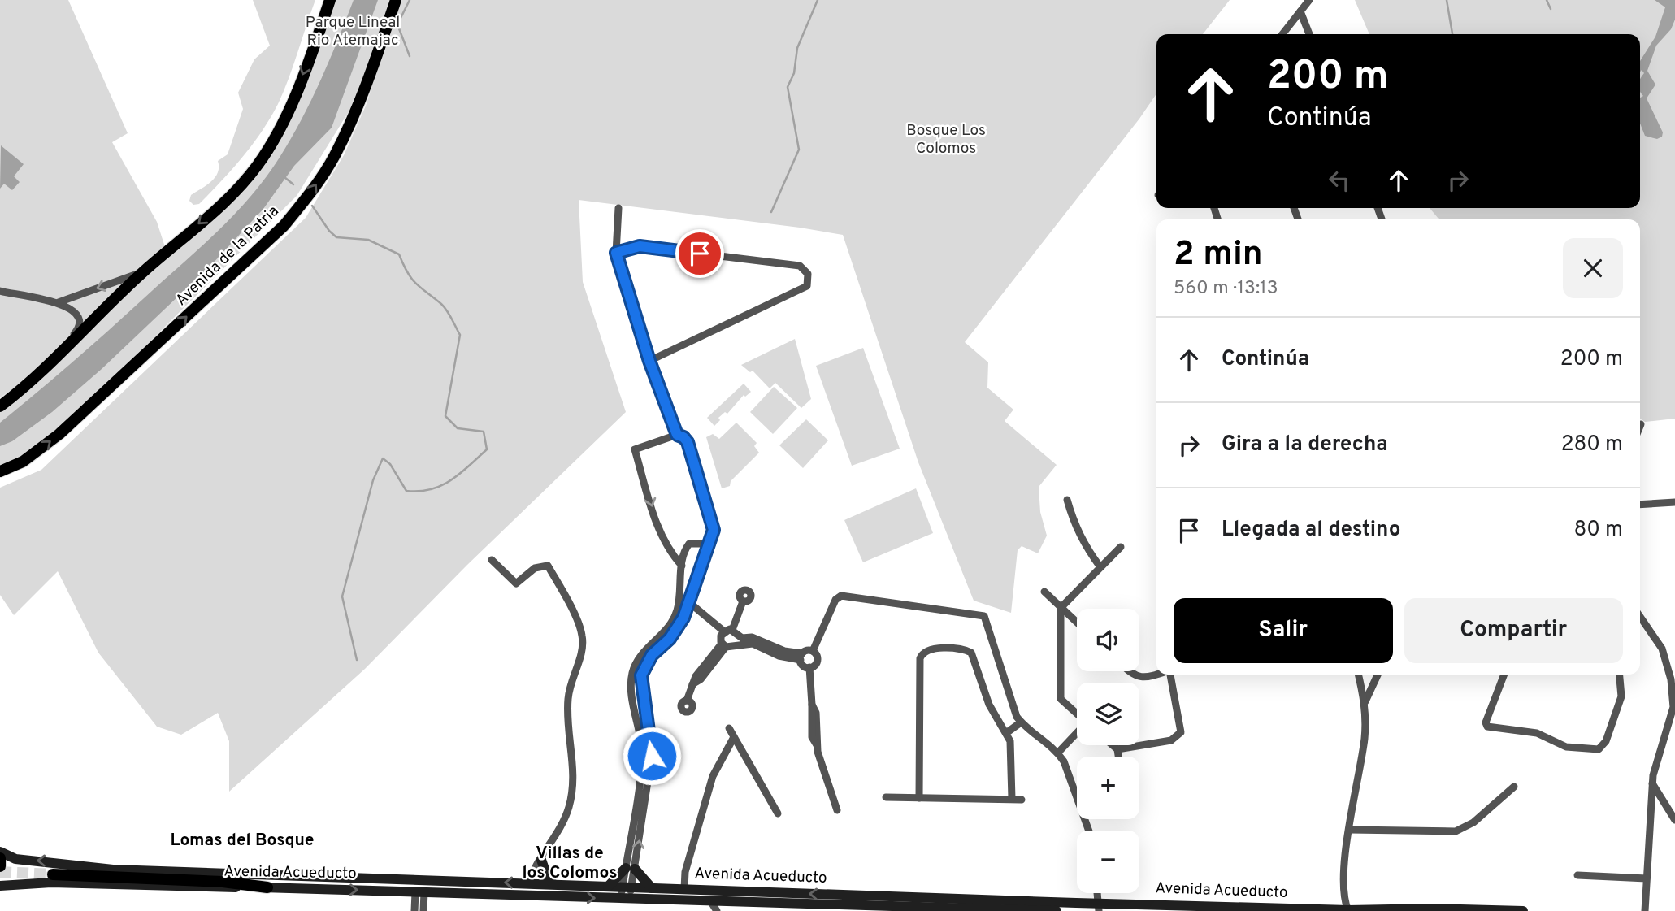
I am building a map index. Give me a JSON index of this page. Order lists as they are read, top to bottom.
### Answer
{
  "streets": {
    "main road": ["Avenida de la Patria", "Avenida Acueducto"]
  },
  "districts": ["Lomas del Bosque", "Villas de los Colomos"],
  "parks": ["Parque Lineal Rio Atemajac", "Bosque Los Colomos"],
  "page": {
    "turn": ["200 m", "Continúa"],
    "heading": ["2 min", "560 m · 13:13"],
    "list": [
      {
        "name": "Continúa",
        "value": "200 m"
      },
      {
        "name": "Gira a la derecha",
        "value": "280 m"
      },
      {
        "name": "Llegada al destino",
        "value": "80 m"
      }
    ],
    "buttons": ["Salir", "Compartir"],
    "map_buttons": ["+", "−"]
  }
}
